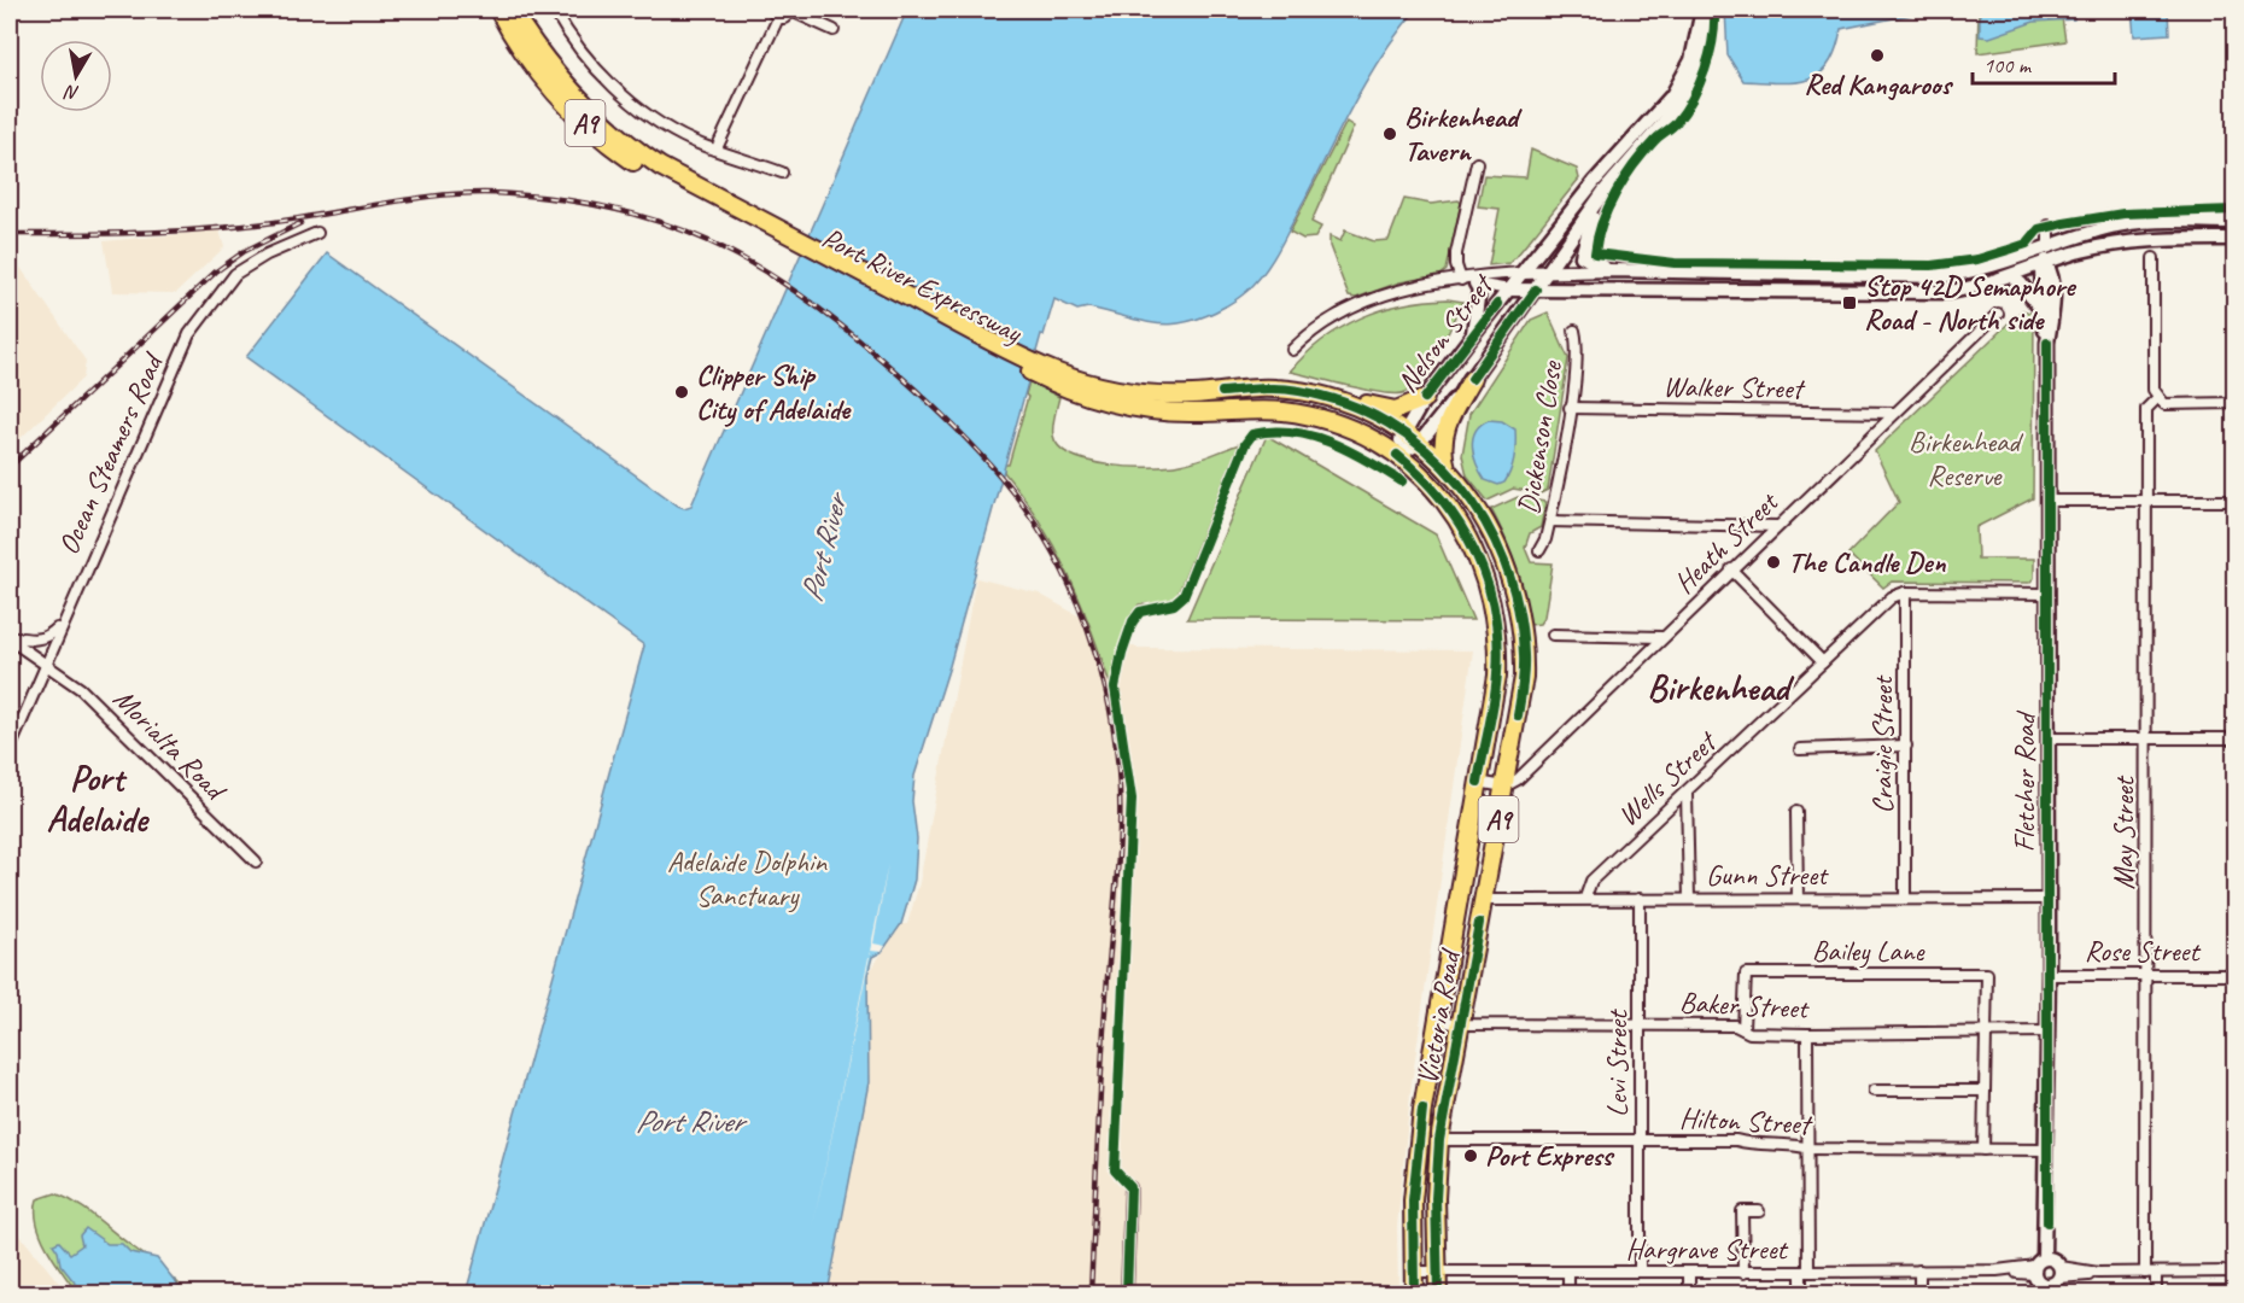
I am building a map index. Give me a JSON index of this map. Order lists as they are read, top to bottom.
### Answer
{
  "streets": {
    "highway": ["A9", "Port River Expressway", "Victoria Road"],
    "main road": ["Nelson Street", "Fletcher Road"],
    "street": [
      "Walker Street",
      "Dickenson Close",
      "Ocean Steamers Road",
      "Heath Street",
      "Morialta Road",
      "Craigie Street",
      "Wells Street",
      "May Street",
      "Gunn Street",
      "Bailey Lane",
      "Rose Street",
      "Baker Street",
      "Levi Street",
      "Hilton Street",
      "Hargrave Street"
    ]
  },
  "crossings": [
    ["A9", "Victoria Road"],
    ["A9", "Hargrave Street"],
    ["Port River Expressway", "Nelson Street"],
    ["Port River Expressway", "Victoria Road"],
    ["Nelson Street", "Victoria Road"],
    ["Walker Street", "Dickenson Close"],
    ["Walker Street", "Heath Street"],
    ["Ocean Steamers Road", "Morialta Road"],
    ["Heath Street", "Victoria Road"],
    ["Craigie Street", "Wells Street"],
    ["Craigie Street", "Gunn Street"],
    ["Wells Street", "Gunn Street"],
    ["Fletcher Road", "Gunn Street"],
    ["Fletcher Road", "Rose Street"],
    ["Fletcher Road", "Baker Street"],
    ["Fletcher Road", "Hilton Street"],
    ["Fletcher Road", "Hargrave Street"],
    ["May Street", "Rose Street"],
    ["May Street", "Hargrave Street"],
    ["Gunn Street", "Victoria Road"],
    ["Gunn Street", "Levi Street"],
    ["Bailey Lane", "Baker Street"],
    ["Baker Street", "Victoria Road"],
    ["Baker Street", "Levi Street"],
    ["Victoria Road", "Hilton Street"],
    ["Victoria Road", "Hargrave Street"],
    ["Levi Street", "Hilton Street"],
    ["Levi Street", "Hargrave Street"]
  ],
  "districts": ["Birkenhead", "Port Adelaide"],
  "water": ["Port River"],
  "parks": ["Birkenhead Reserve", "Adelaide Dolphin Sanctuary"],
  "places": {
    "other": [
      "Red Kangaroos",
      "Birkenhead Tavern",
      "Clipper Ship City of Adelaide",
      "The Candle Den",
      "Port Express"
    ],
    "transit": ["Stop 42D Semaphore Road - North side"]
  },
  "scale_bar": "100 m",
  "north": "bottom"
}
